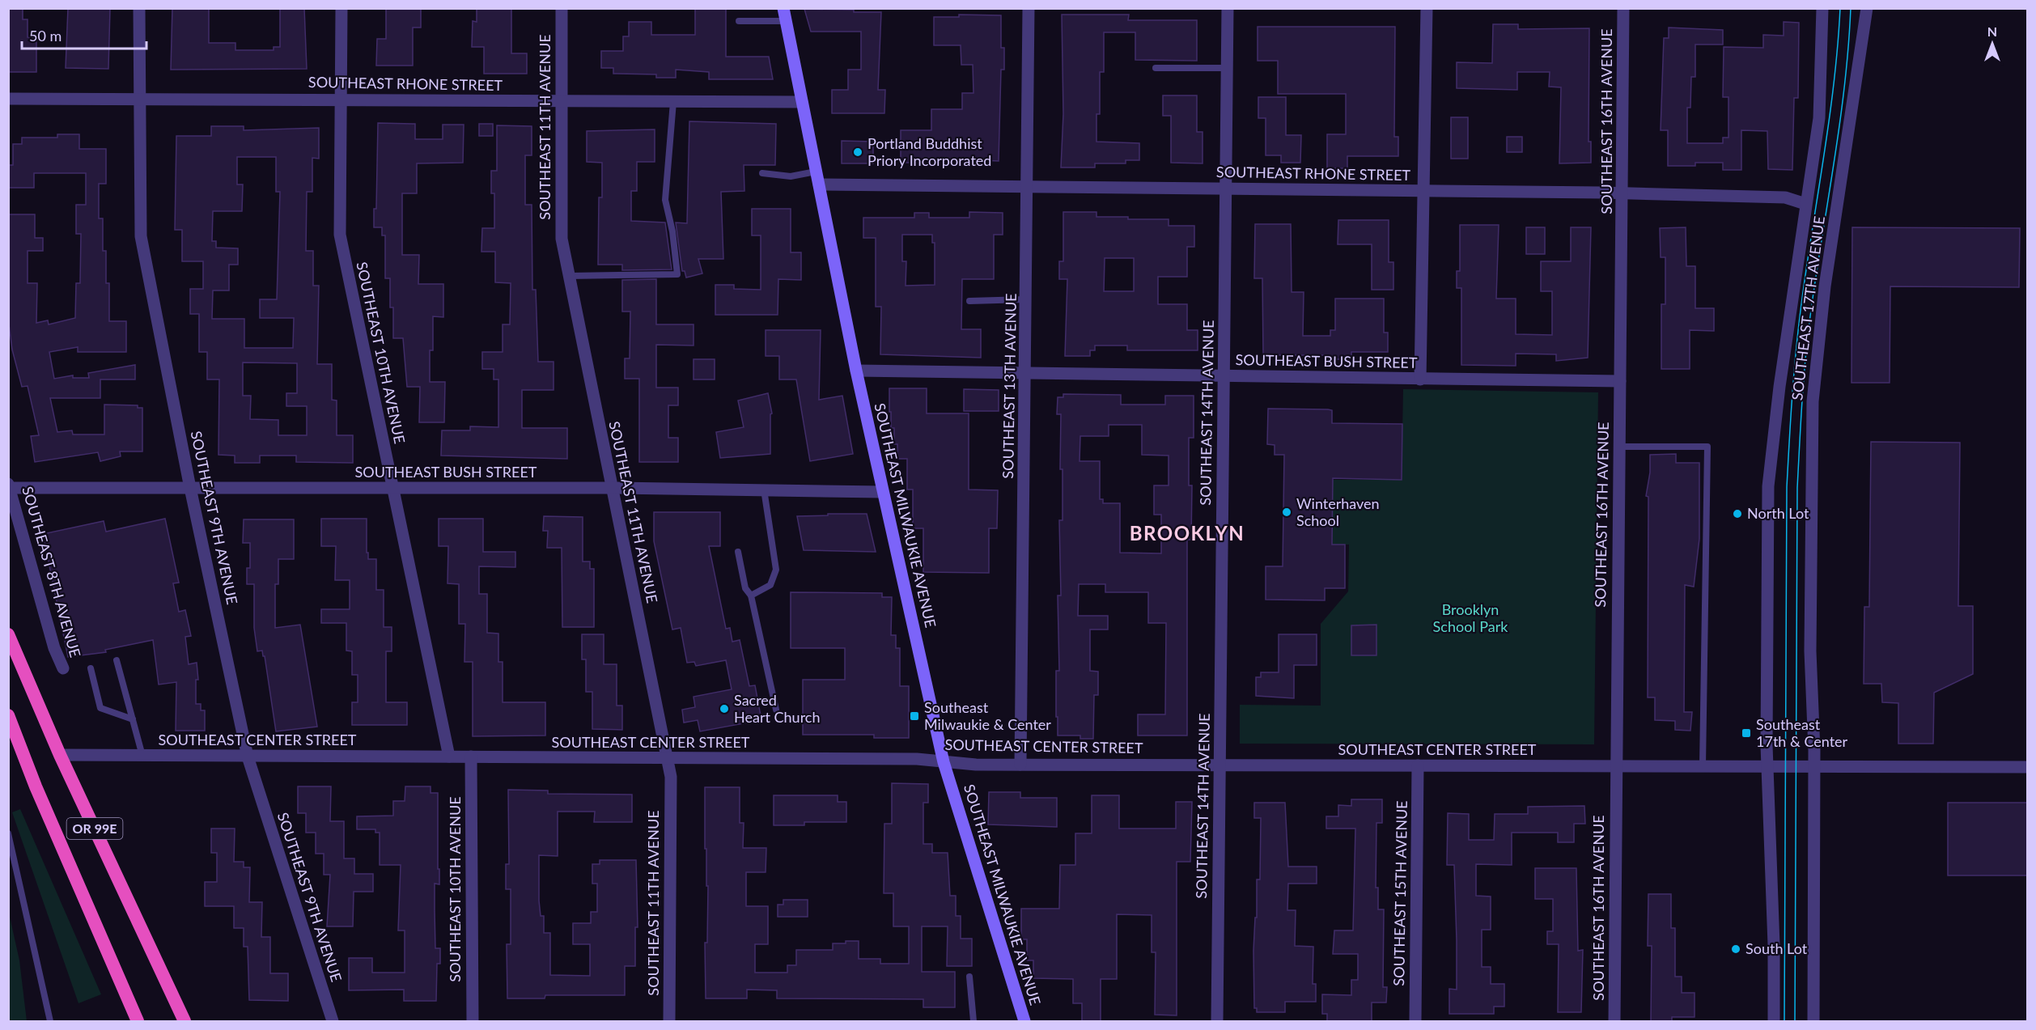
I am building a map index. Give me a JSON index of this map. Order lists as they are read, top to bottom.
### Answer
{
  "streets": {
    "highway": ["OR 99E"],
    "main road": ["SOUTHEAST MILWAUKIE AVENUE"],
    "street": [
      "SOUTHEAST RHONE STREET",
      "SOUTHEAST 16TH AVENUE",
      "SOUTHEAST 11TH AVENUE",
      "SOUTHEAST 17TH AVENUE",
      "SOUTHEAST 10TH AVENUE",
      "SOUTHEAST BUSH STREET",
      "SOUTHEAST 13TH AVENUE",
      "SOUTHEAST 14TH AVENUE",
      "SOUTHEAST 9TH AVENUE",
      "SOUTHEAST 8TH AVENUE",
      "SOUTHEAST CENTER STREET",
      "SOUTHEAST 15TH AVENUE"
    ]
  },
  "crossings": [
    ["SOUTHEAST RHONE STREET", "SOUTHEAST 16TH AVENUE"],
    ["SOUTHEAST RHONE STREET", "SOUTHEAST 11TH AVENUE"],
    ["SOUTHEAST RHONE STREET", "SOUTHEAST 17TH AVENUE"],
    ["SOUTHEAST RHONE STREET", "SOUTHEAST 10TH AVENUE"],
    ["SOUTHEAST RHONE STREET", "SOUTHEAST 13TH AVENUE"],
    ["SOUTHEAST RHONE STREET", "SOUTHEAST 14TH AVENUE"],
    ["SOUTHEAST RHONE STREET", "SOUTHEAST MILWAUKIE AVENUE"],
    ["SOUTHEAST RHONE STREET", "SOUTHEAST 9TH AVENUE"],
    ["SOUTHEAST 16TH AVENUE", "SOUTHEAST BUSH STREET"],
    ["SOUTHEAST 16TH AVENUE", "SOUTHEAST CENTER STREET"],
    ["SOUTHEAST 11TH AVENUE", "SOUTHEAST BUSH STREET"],
    ["SOUTHEAST 11TH AVENUE", "SOUTHEAST CENTER STREET"],
    ["SOUTHEAST 17TH AVENUE", "SOUTHEAST CENTER STREET"],
    ["SOUTHEAST 10TH AVENUE", "SOUTHEAST BUSH STREET"],
    ["SOUTHEAST 10TH AVENUE", "SOUTHEAST CENTER STREET"],
    ["SOUTHEAST BUSH STREET", "SOUTHEAST 13TH AVENUE"],
    ["SOUTHEAST BUSH STREET", "SOUTHEAST 14TH AVENUE"],
    ["SOUTHEAST BUSH STREET", "SOUTHEAST MILWAUKIE AVENUE"],
    ["SOUTHEAST BUSH STREET", "SOUTHEAST 9TH AVENUE"],
    ["SOUTHEAST BUSH STREET", "SOUTHEAST 8TH AVENUE"],
    ["SOUTHEAST 13TH AVENUE", "SOUTHEAST CENTER STREET"],
    ["SOUTHEAST 14TH AVENUE", "SOUTHEAST CENTER STREET"],
    ["SOUTHEAST MILWAUKIE AVENUE", "SOUTHEAST CENTER STREET"],
    ["SOUTHEAST 9TH AVENUE", "SOUTHEAST CENTER STREET"],
    ["SOUTHEAST CENTER STREET", "OR 99E"],
    ["SOUTHEAST CENTER STREET", "SOUTHEAST 15TH AVENUE"]
  ],
  "districts": ["BROOKLYN"],
  "parks": ["Brooklyn School Park"],
  "places": {
    "other": [
      "Portland Buddhist Priory Incorporated",
      "Winterhaven School",
      "North Lot",
      "Sacred Heart Church",
      "South Lot"
    ],
    "transit": ["Southeast Milwaukie & Center", "Southeast 17th & Center"]
  },
  "scale_bar": "50 m",
  "north": "top"
}
